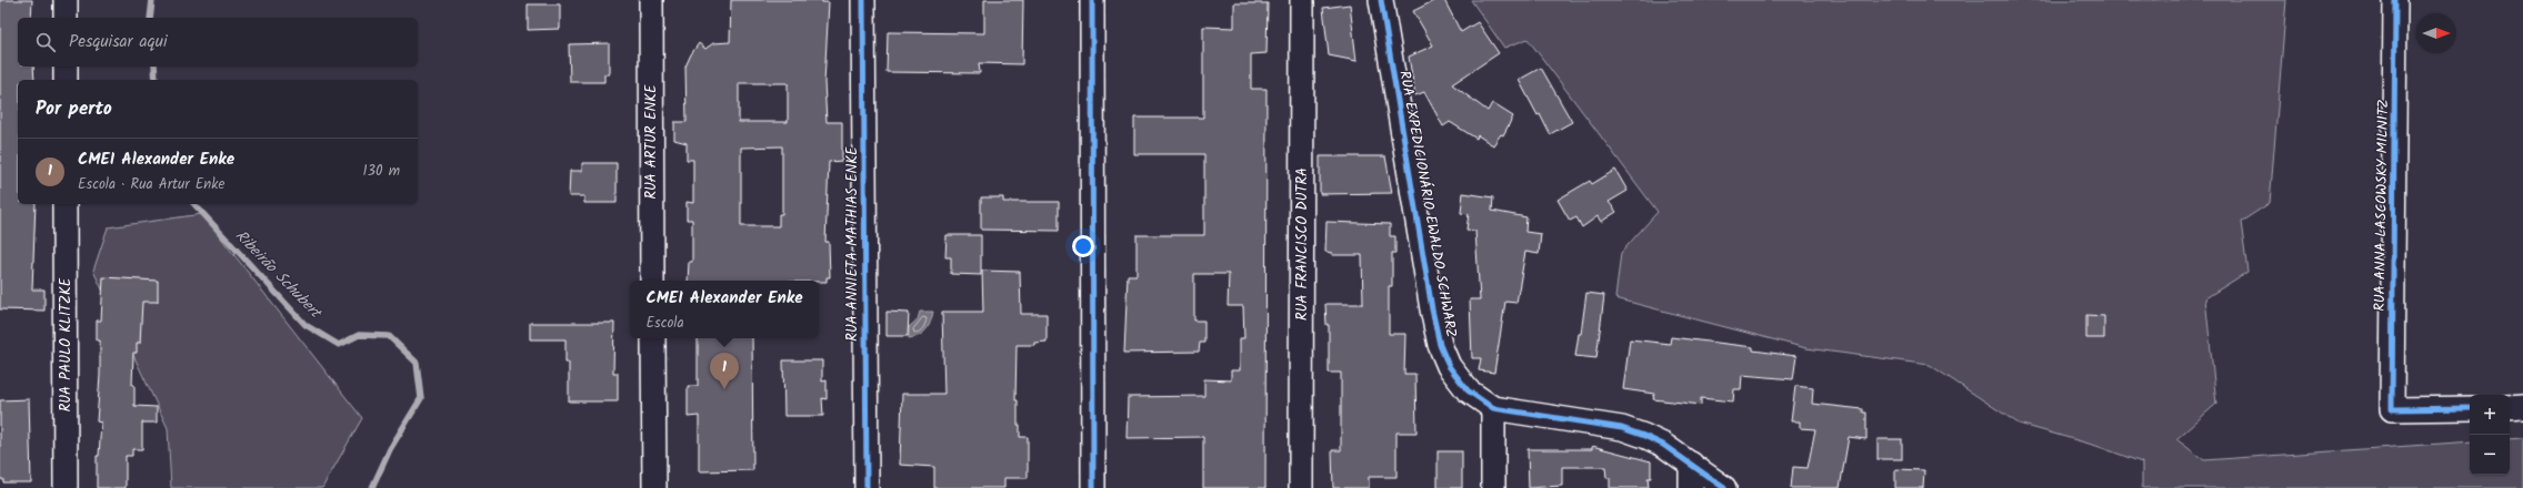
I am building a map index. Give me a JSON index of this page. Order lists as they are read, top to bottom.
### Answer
{
  "streets": {
    "street": [
      "RUA ARTUR ENKE",
      "RUA EXPEDICIONÁRIO EWALDO SCHWARZ",
      "RUA ANNA LASCOWSKY MILNITZ",
      "RUA ANNIETA MATHIAS ENKE",
      "RUA FRANCISCO DUTRA",
      "RUA PAULO KLITZKE"
    ]
  },
  "water": ["Ribeirão Schubert"],
  "north": "right",
  "page": {
    "search": "Pesquisar aqui",
    "heading": "Por perto",
    "list": [
      {
        "mark": "1",
        "name": "CMEI Alexander Enke",
        "note": "Escola · Rua Artur Enke",
        "value": "130 m"
      }
    ],
    "popup": ["CMEI Alexander Enke", "Escola"],
    "pins": "1",
    "map_buttons": ["+", "−"]
  }
}
